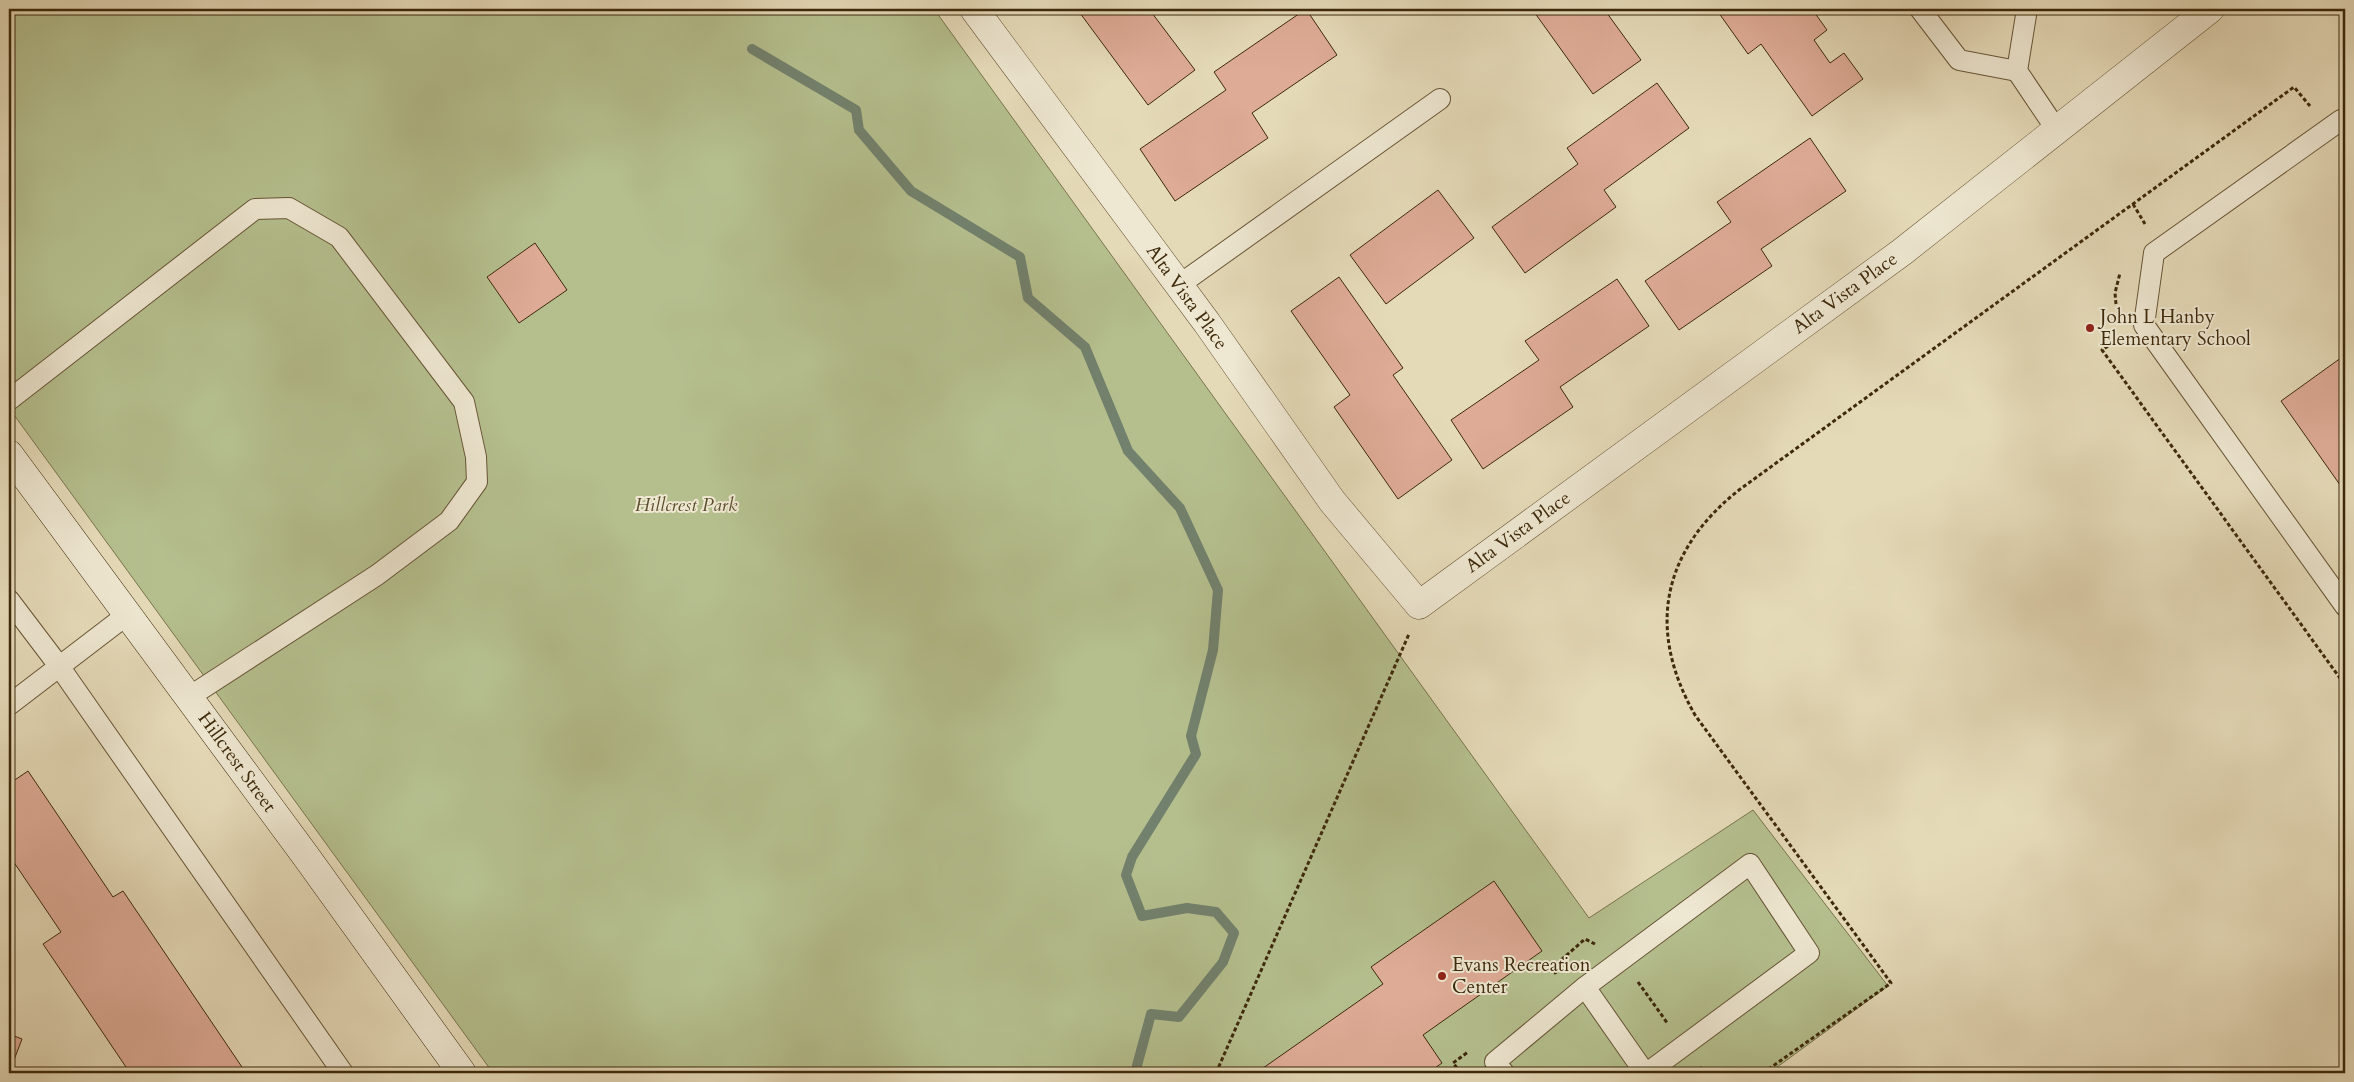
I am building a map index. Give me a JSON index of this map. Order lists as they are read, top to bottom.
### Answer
{
  "streets": {
    "street": ["Alta Vista Place", "Hillcrest Street"]
  },
  "parks": ["Hillcrest Park"],
  "places": ["John L Hanby Elementary School", "Evans Recreation Center"]
}
